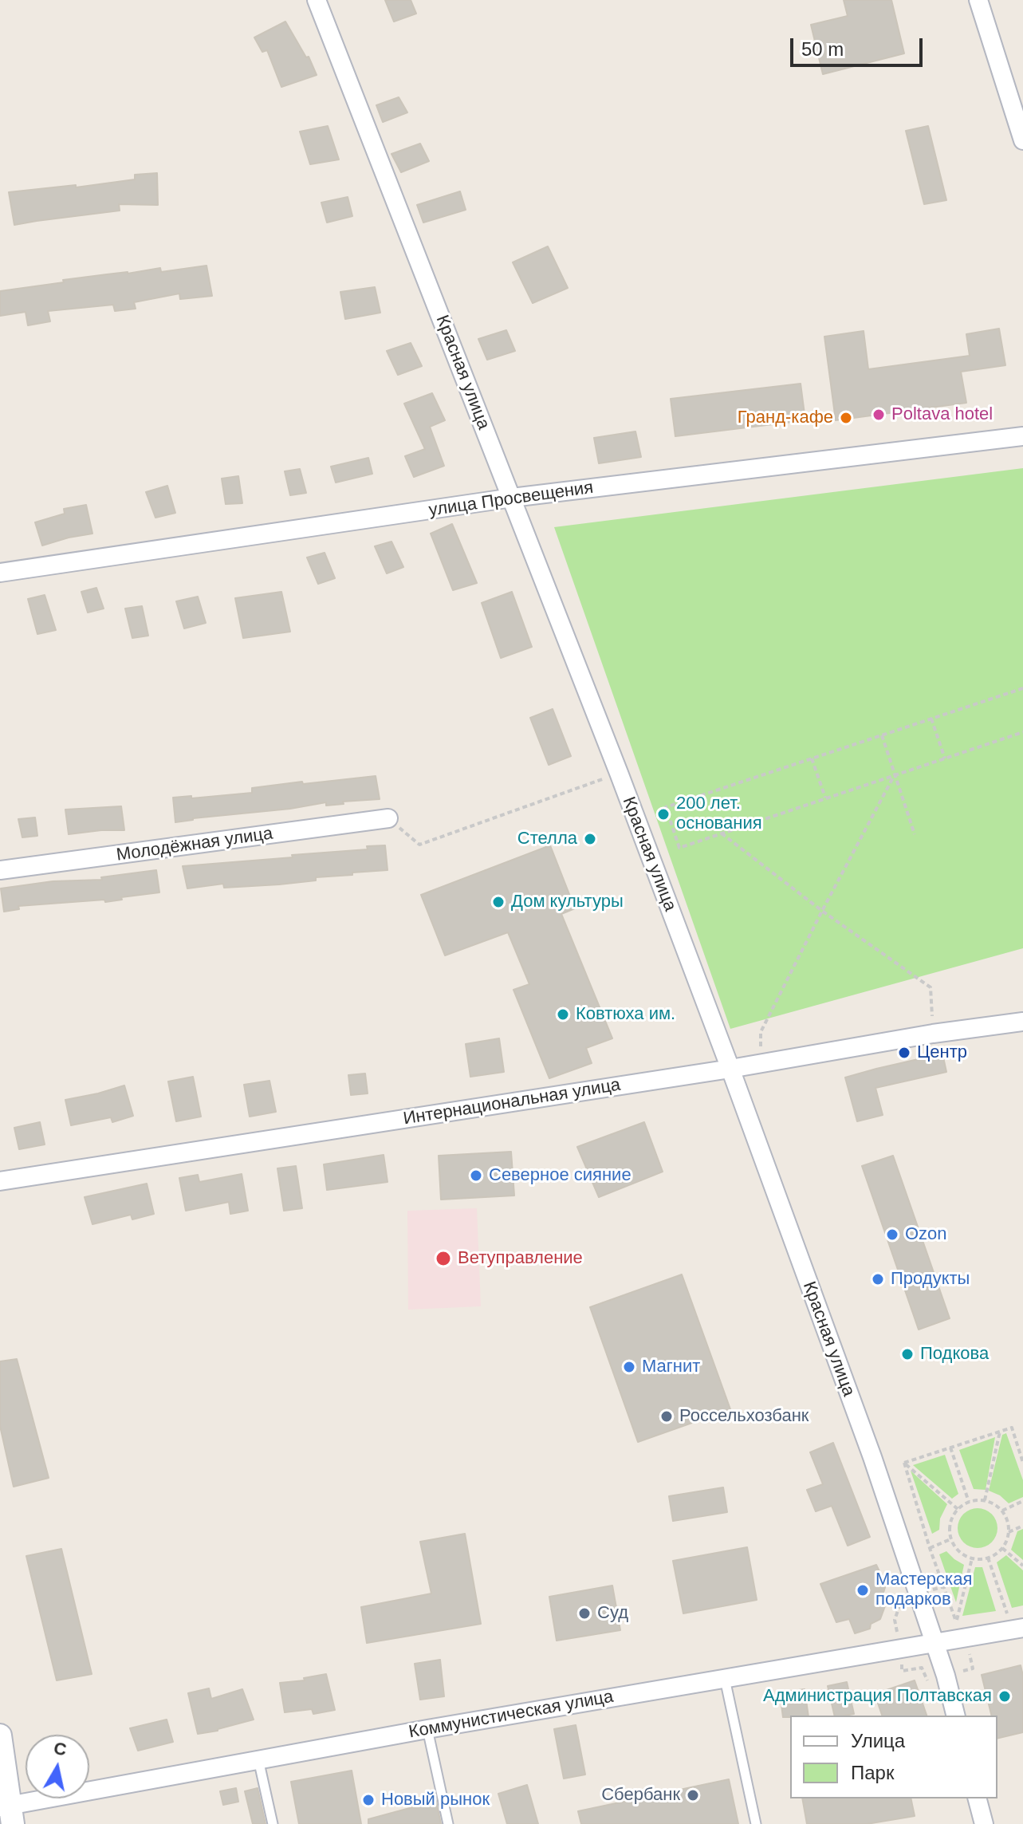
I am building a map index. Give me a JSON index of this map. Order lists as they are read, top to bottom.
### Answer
{
  "streets": {
    "street": [
      "Красная улица",
      "улица Просвещения",
      "Молодёжная улица",
      "Интернациональная улица",
      "Коммунистическая улица"
    ]
  },
  "crossings": [
    ["Красная улица", "улица Просвещения"],
    ["Красная улица", "Интернациональная улица"],
    ["Красная улица", "Коммунистическая улица"]
  ],
  "places": [
    "Poltava hotel",
    "Гранд-кафе",
    "200 лет. основания",
    "Стелла",
    "Дом культуры",
    "Ковтюха им.",
    "Центр",
    "Северное сияние",
    "Ozon",
    "Ветуправление",
    "Продукты",
    "Подкова",
    "Магнит",
    "Россельхозбанк",
    "Мастерская подарков",
    "Суд",
    "Администрация Полтавская",
    "Сбербанк",
    "Новый рынок"
  ],
  "legend": ["Улица", "Парк"],
  "scale_bar": "50 m",
  "north": "top"
}
